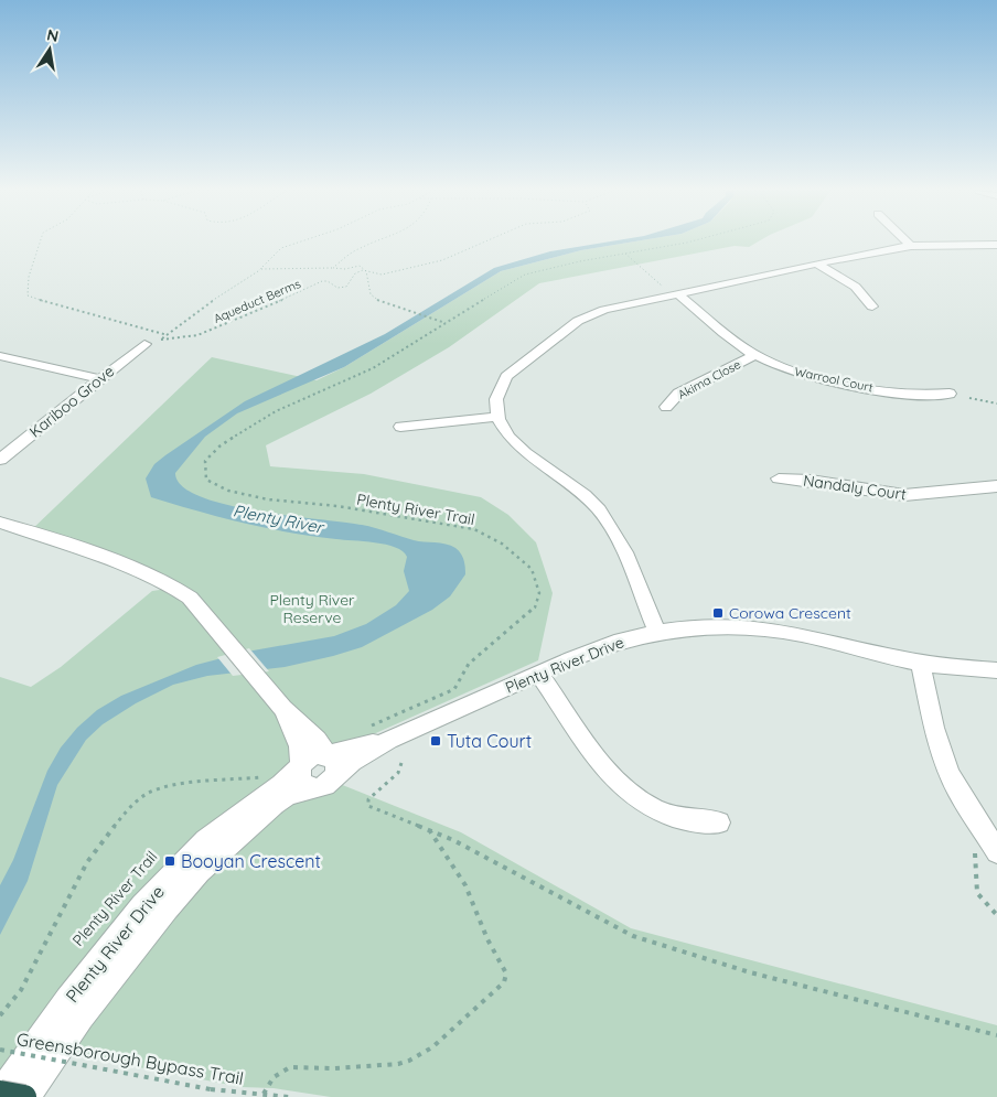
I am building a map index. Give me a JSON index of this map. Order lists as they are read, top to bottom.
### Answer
{
  "streets": {
    "street": [
      "Akima Close",
      "Warrool Court",
      "Kariboo Grove",
      "Nandaly Court",
      "Plenty River Drive"
    ],
    "path": ["Aqueduct Berms", "Plenty River Trail", "Greensborough Bypass Trail"]
  },
  "crossings": [
    ["Akima Close", "Warrool Court"]
  ],
  "water": ["Plenty River"],
  "parks": ["Plenty River Reserve"],
  "places": {
    "transit": ["Corowa Crescent", "Tuta Court", "Booyan Crescent"]
  },
  "north": "top"
}
